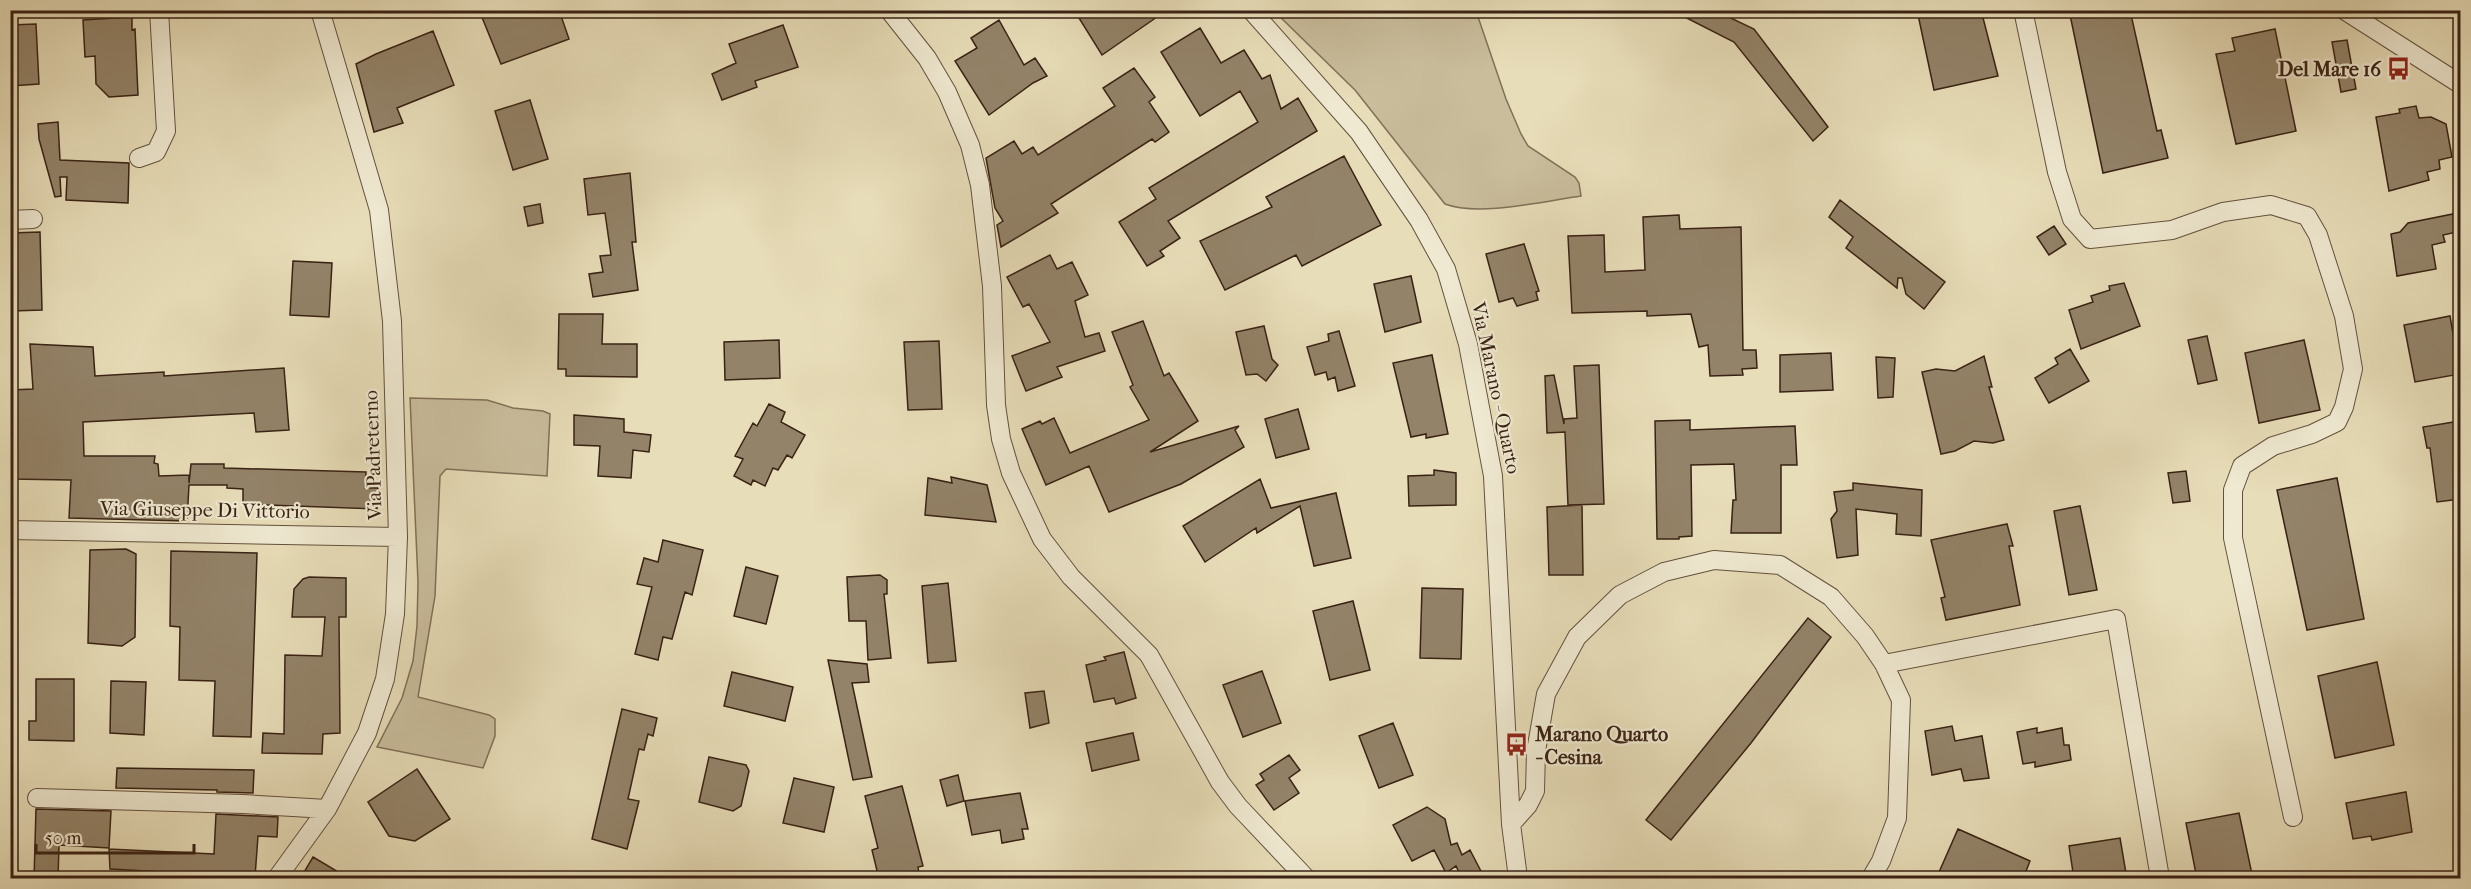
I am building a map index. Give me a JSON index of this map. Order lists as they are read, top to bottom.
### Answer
{
  "streets": {
    "street": ["Via Marano - Quarto", "Via Padreterno", "Via Giuseppe Di Vittorio"]
  },
  "crossings": [
    ["Via Padreterno", "Via Giuseppe Di Vittorio"]
  ],
  "places": {
    "bus stop": ["Del Mare 16", "Marano Quarto - Cesina"]
  },
  "scale_bar": "50 m"
}
